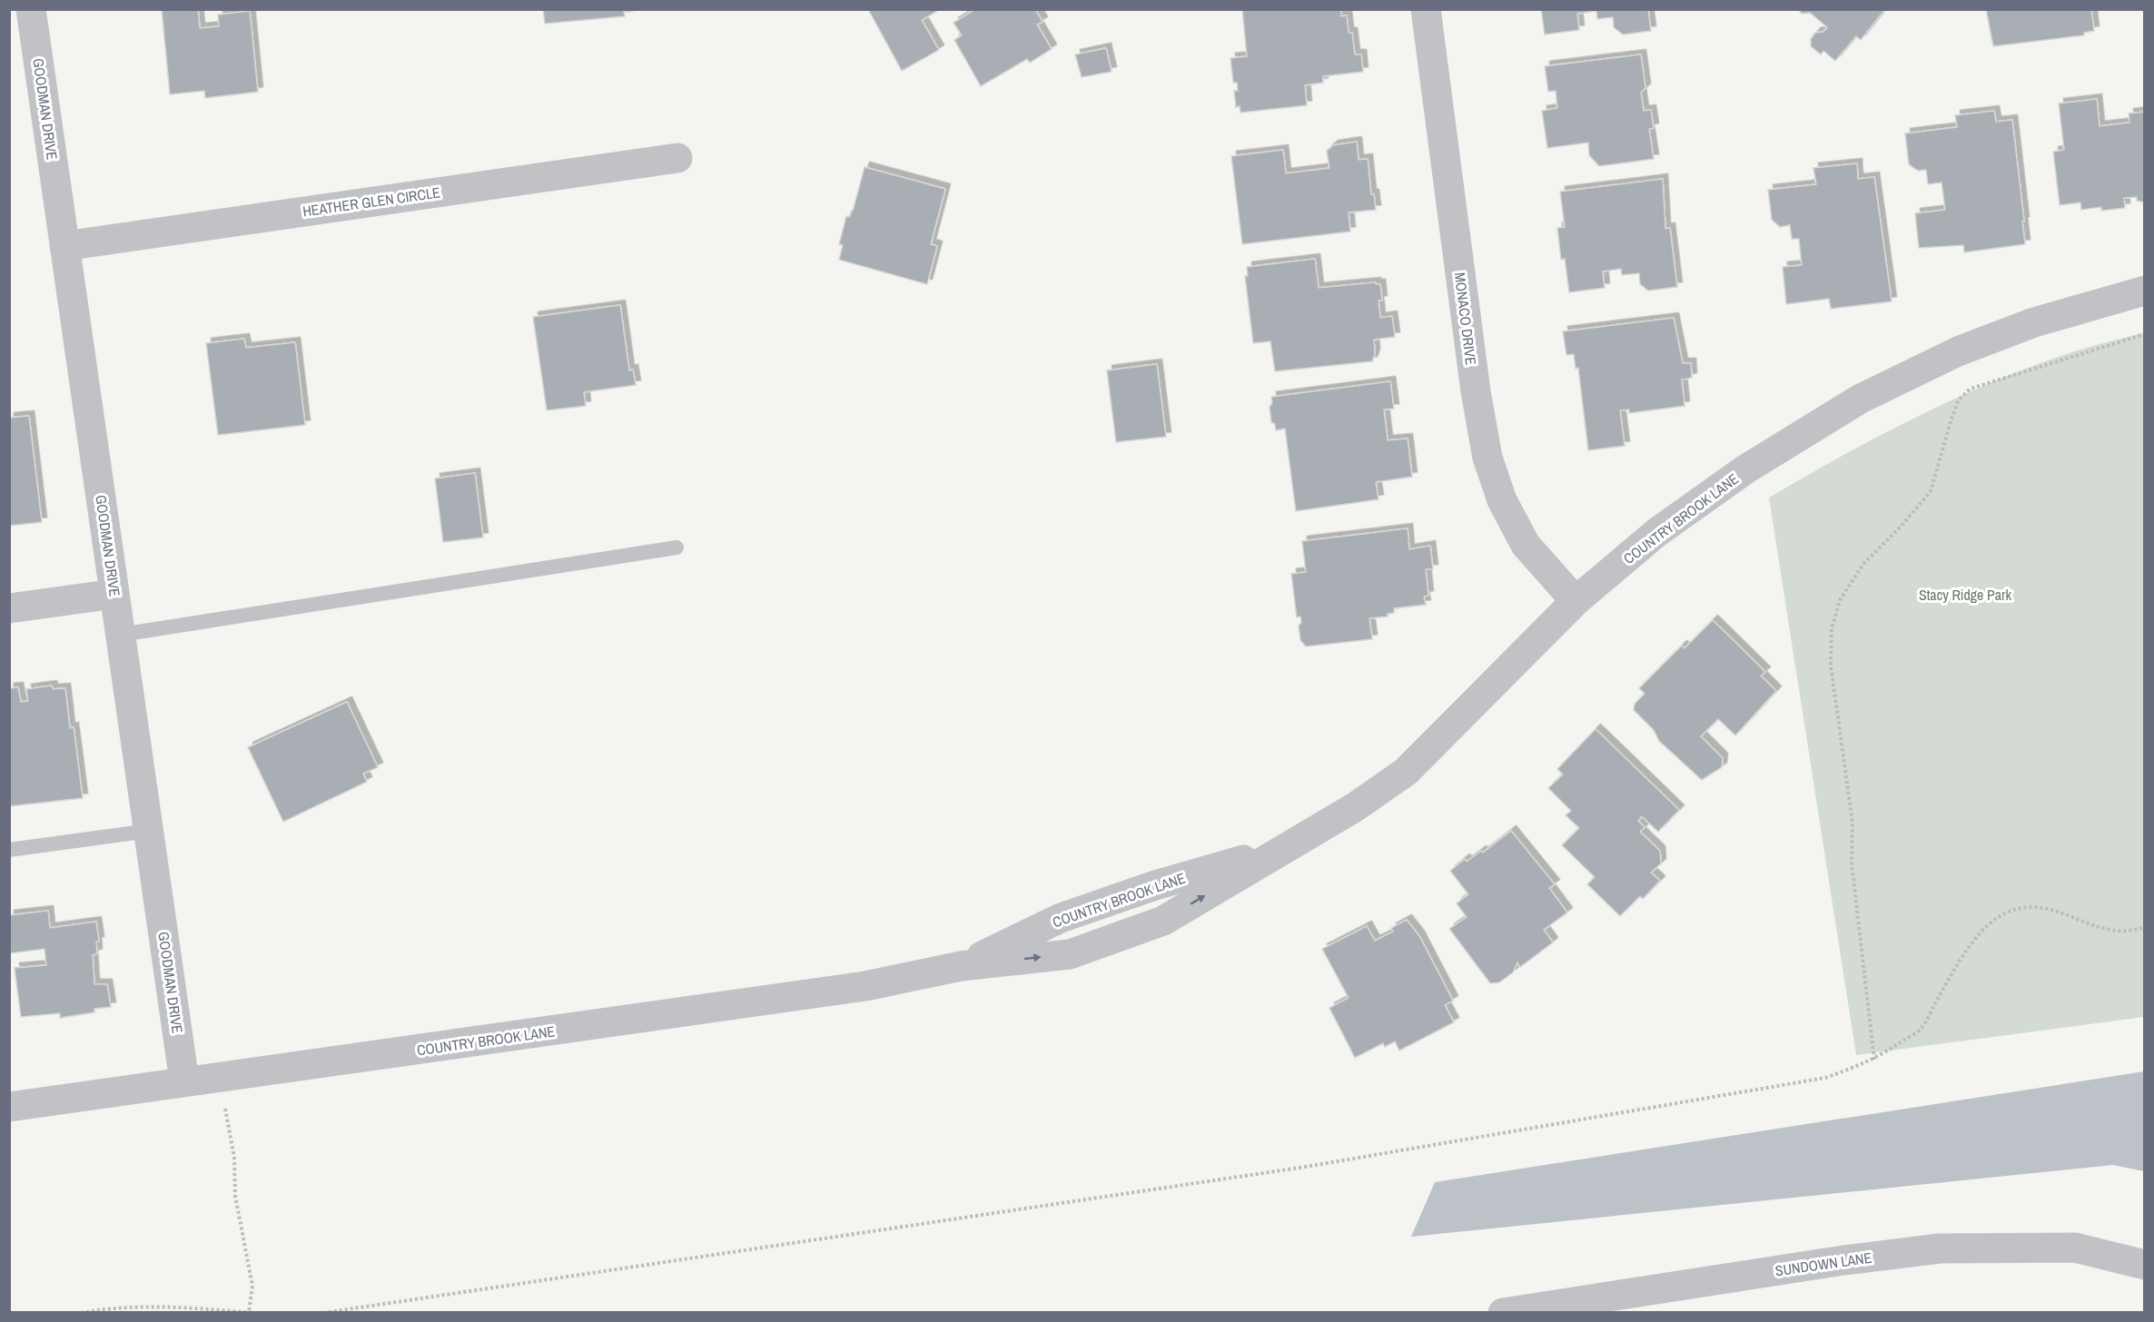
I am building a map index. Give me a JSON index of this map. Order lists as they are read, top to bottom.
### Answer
{
  "streets": {
    "street": [
      "GOODMAN DRIVE",
      "HEATHER GLEN CIRCLE",
      "MONACO DRIVE",
      "COUNTRY BROOK LANE",
      "SUNDOWN LANE"
    ]
  },
  "crossings": [
    ["GOODMAN DRIVE", "HEATHER GLEN CIRCLE"],
    ["GOODMAN DRIVE", "COUNTRY BROOK LANE"],
    ["MONACO DRIVE", "COUNTRY BROOK LANE"]
  ],
  "parks": ["Stacy Ridge Park"]
}
